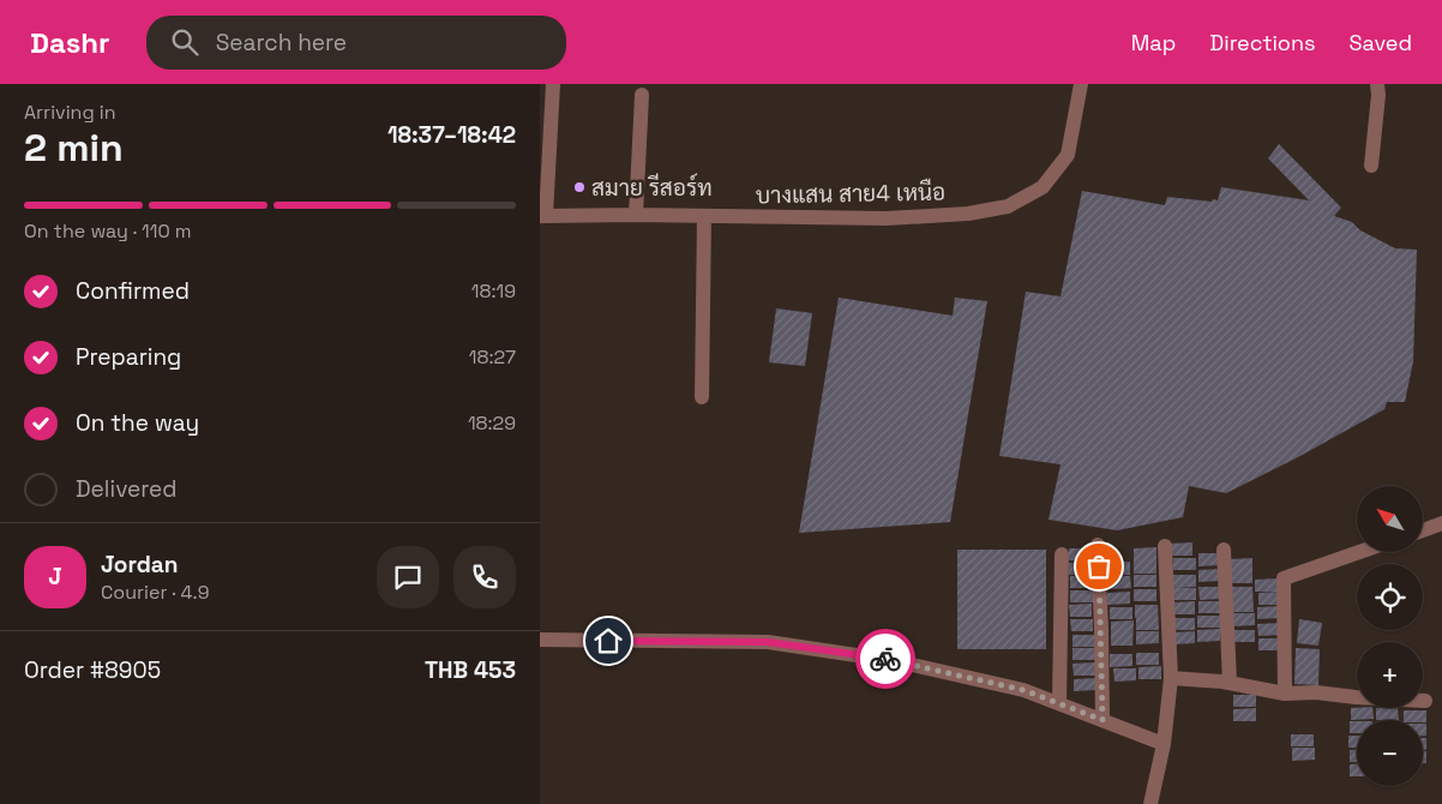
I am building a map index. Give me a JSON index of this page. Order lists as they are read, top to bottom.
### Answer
{
  "streets": {
    "street": ["บางแสน สาย4 เหนือ"]
  },
  "places": ["สมาย รีสอร์ท"],
  "north": "top left",
  "page": {
    "header": "Dashr",
    "search": "Search here",
    "nav": ["Map", "Directions", "Saved"],
    "heading": ["2 min", "Arriving in", "18:37–18:42"],
    "panel": [
      "Jordan",
      "Courier · 4.9",
      "Order #8905",
      "THB 453"
    ],
    "bar": "On the way · 110 m",
    "list": [
      ["Confirmed", "18:19"],
      ["Preparing", "18:27"],
      ["On the way", "18:29"],
      "Delivered"
    ],
    "map_buttons": ["+", "−"],
    "round": "J"
  }
}
